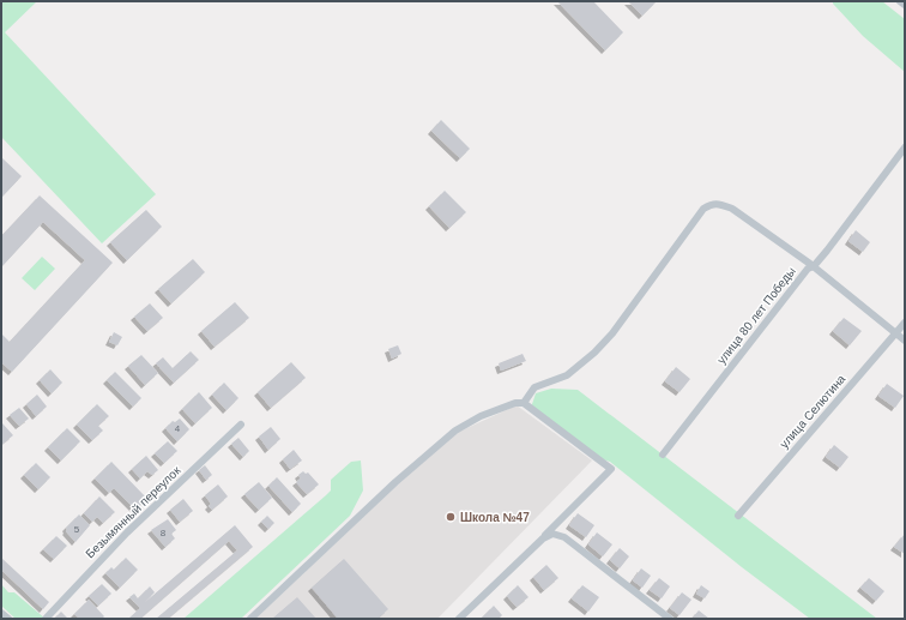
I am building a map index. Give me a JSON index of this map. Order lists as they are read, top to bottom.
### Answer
{
  "streets": {
    "street": ["улица 80 лет Победы", "улица Селютина", "Безымянный переулок"]
  },
  "places": ["Школа №47"],
  "house_numbers": ["4", "5", "8"]
}
